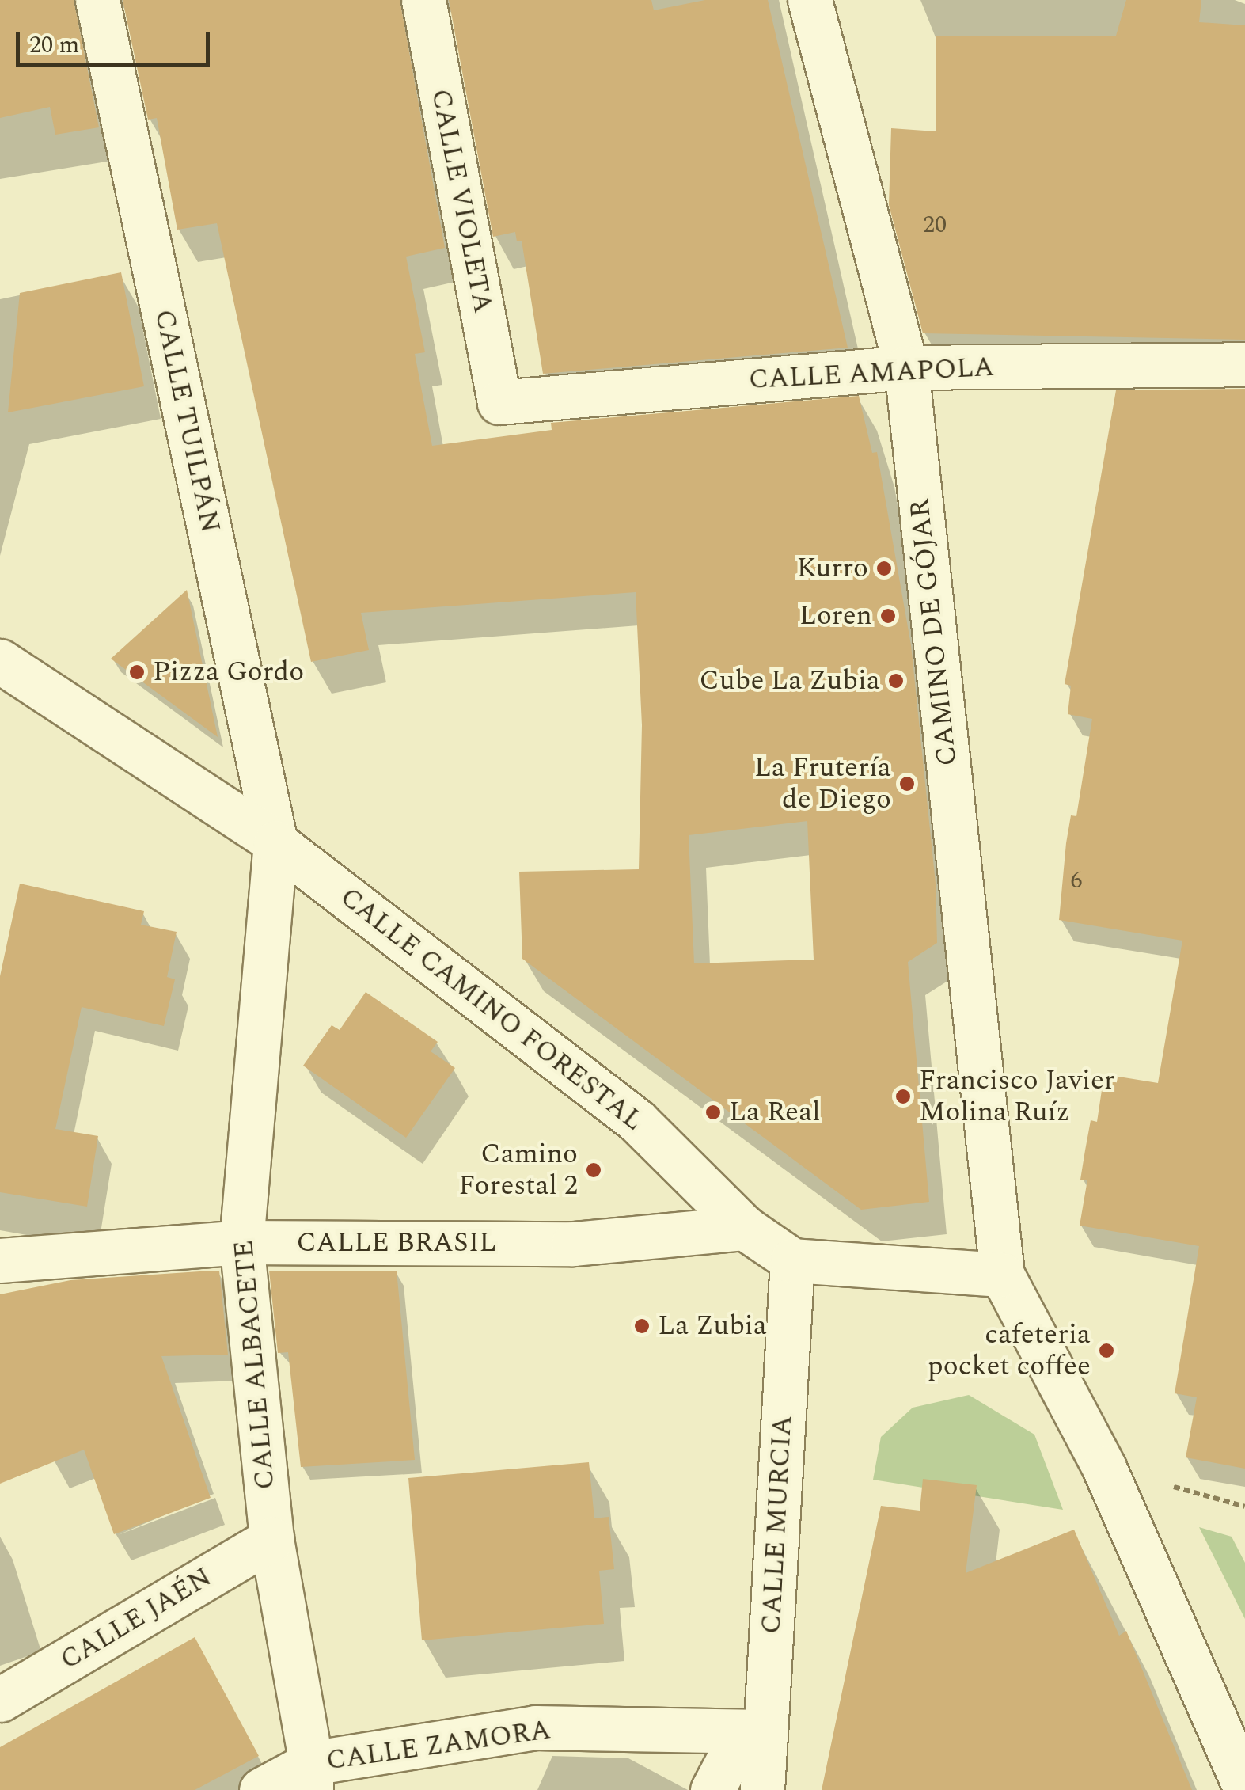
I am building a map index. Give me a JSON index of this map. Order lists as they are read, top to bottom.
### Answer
{
  "streets": {
    "street": [
      "CALLE VIOLETA",
      "CALLE AMAPOLA",
      "CALLE TUILPÁN",
      "CAMINO DE GÓJAR",
      "CALLE CAMINO FORESTAL",
      "CALLE BRASIL",
      "CALLE ALBACETE",
      "CALLE MURCIA",
      "CALLE JAÉN",
      "CALLE ZAMORA"
    ]
  },
  "crossings": [
    ["CALLE VIOLETA", "CALLE AMAPOLA"],
    ["CALLE AMAPOLA", "CAMINO DE GÓJAR"],
    ["CALLE TUILPÁN", "CALLE CAMINO FORESTAL"],
    ["CALLE TUILPÁN", "CALLE ALBACETE"],
    ["CALLE CAMINO FORESTAL", "CALLE BRASIL"],
    ["CALLE CAMINO FORESTAL", "CALLE ALBACETE"],
    ["CALLE CAMINO FORESTAL", "CALLE MURCIA"],
    ["CALLE BRASIL", "CALLE ALBACETE"],
    ["CALLE ALBACETE", "CALLE JAÉN"],
    ["CALLE ALBACETE", "CALLE ZAMORA"],
    ["CALLE MURCIA", "CALLE ZAMORA"]
  ],
  "places": [
    "Kurro",
    "Loren",
    "Pizza Gordo",
    "Cube La Zubia",
    "La Frutería de Diego",
    "Francisco Javier Molina Ruíz",
    "La Real",
    "Camino Forestal 2",
    "La Zubia",
    "cafeteria pocket coffee"
  ],
  "house_numbers": ["20", "6"],
  "scale_bar": "20 m"
}
